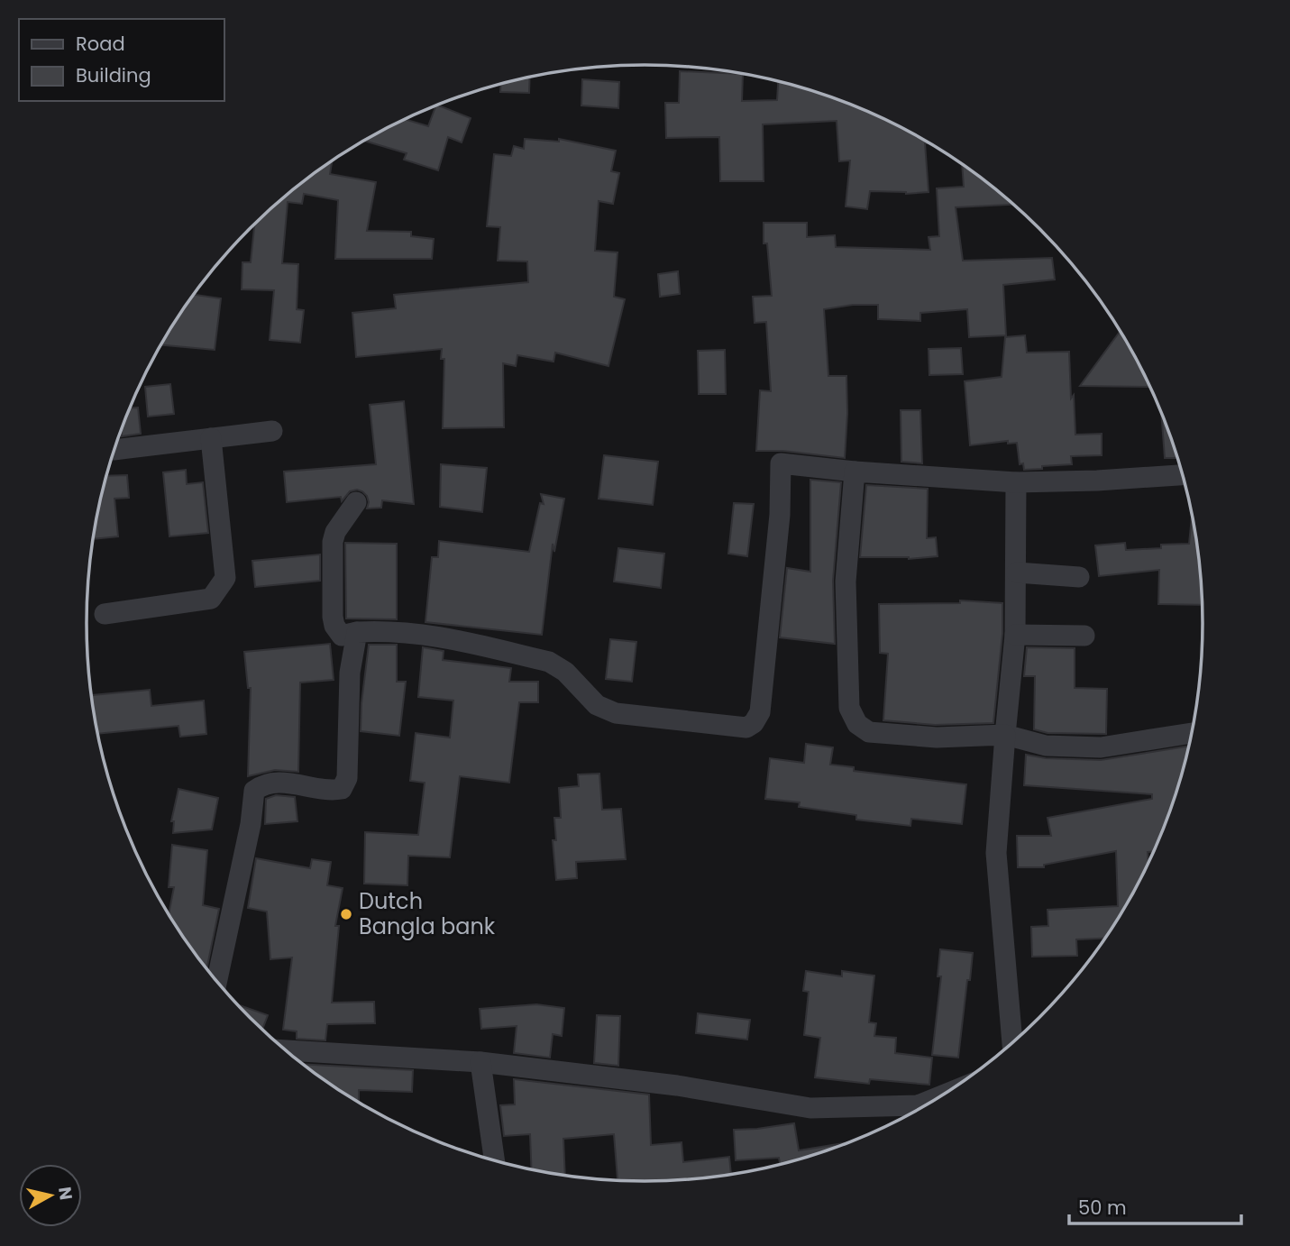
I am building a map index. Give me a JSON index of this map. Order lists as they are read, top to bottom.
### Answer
{
  "places": ["Dutch Bangla bank"],
  "legend": ["Road", "Building"],
  "scale_bar": "50 m",
  "north": "right"
}
